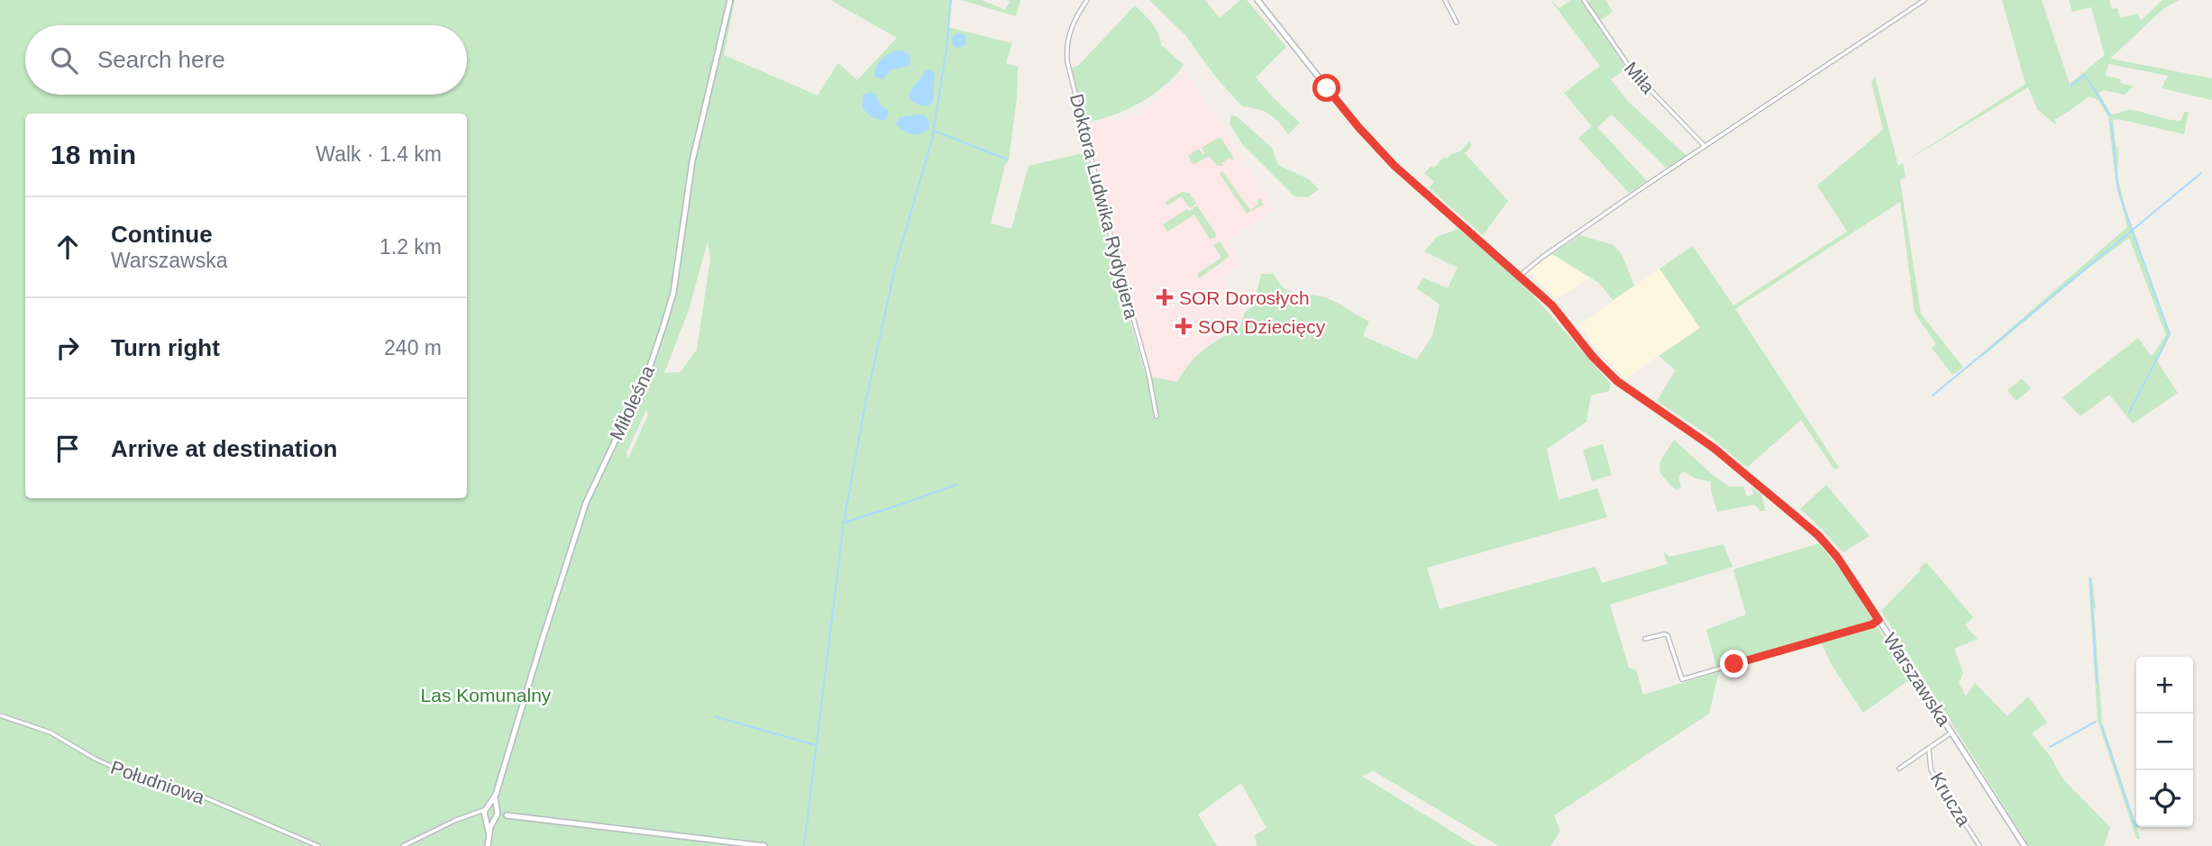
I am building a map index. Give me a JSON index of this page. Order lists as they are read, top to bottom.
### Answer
{
  "streets": {
    "street": [
      "Miła",
      "Doktora Ludwika Rydygiera",
      "Miłoleśna",
      "Warszawska",
      "Południowa",
      "Krucza"
    ]
  },
  "crossings": [
    ["Warszawska", "Krucza"]
  ],
  "parks": ["Las Komunalny"],
  "places": {
    "health": ["SOR Dorosłych", "SOR Dziecięcy"]
  },
  "page": {
    "search": "Search here",
    "heading": ["18 min", "Walk · 1.4 km"],
    "list": [
      ["Continue", "Warszawska", "1.2 km"],
      ["Turn right", "240 m"],
      "Arrive at destination"
    ],
    "map_buttons": ["+", "−"]
  }
}
